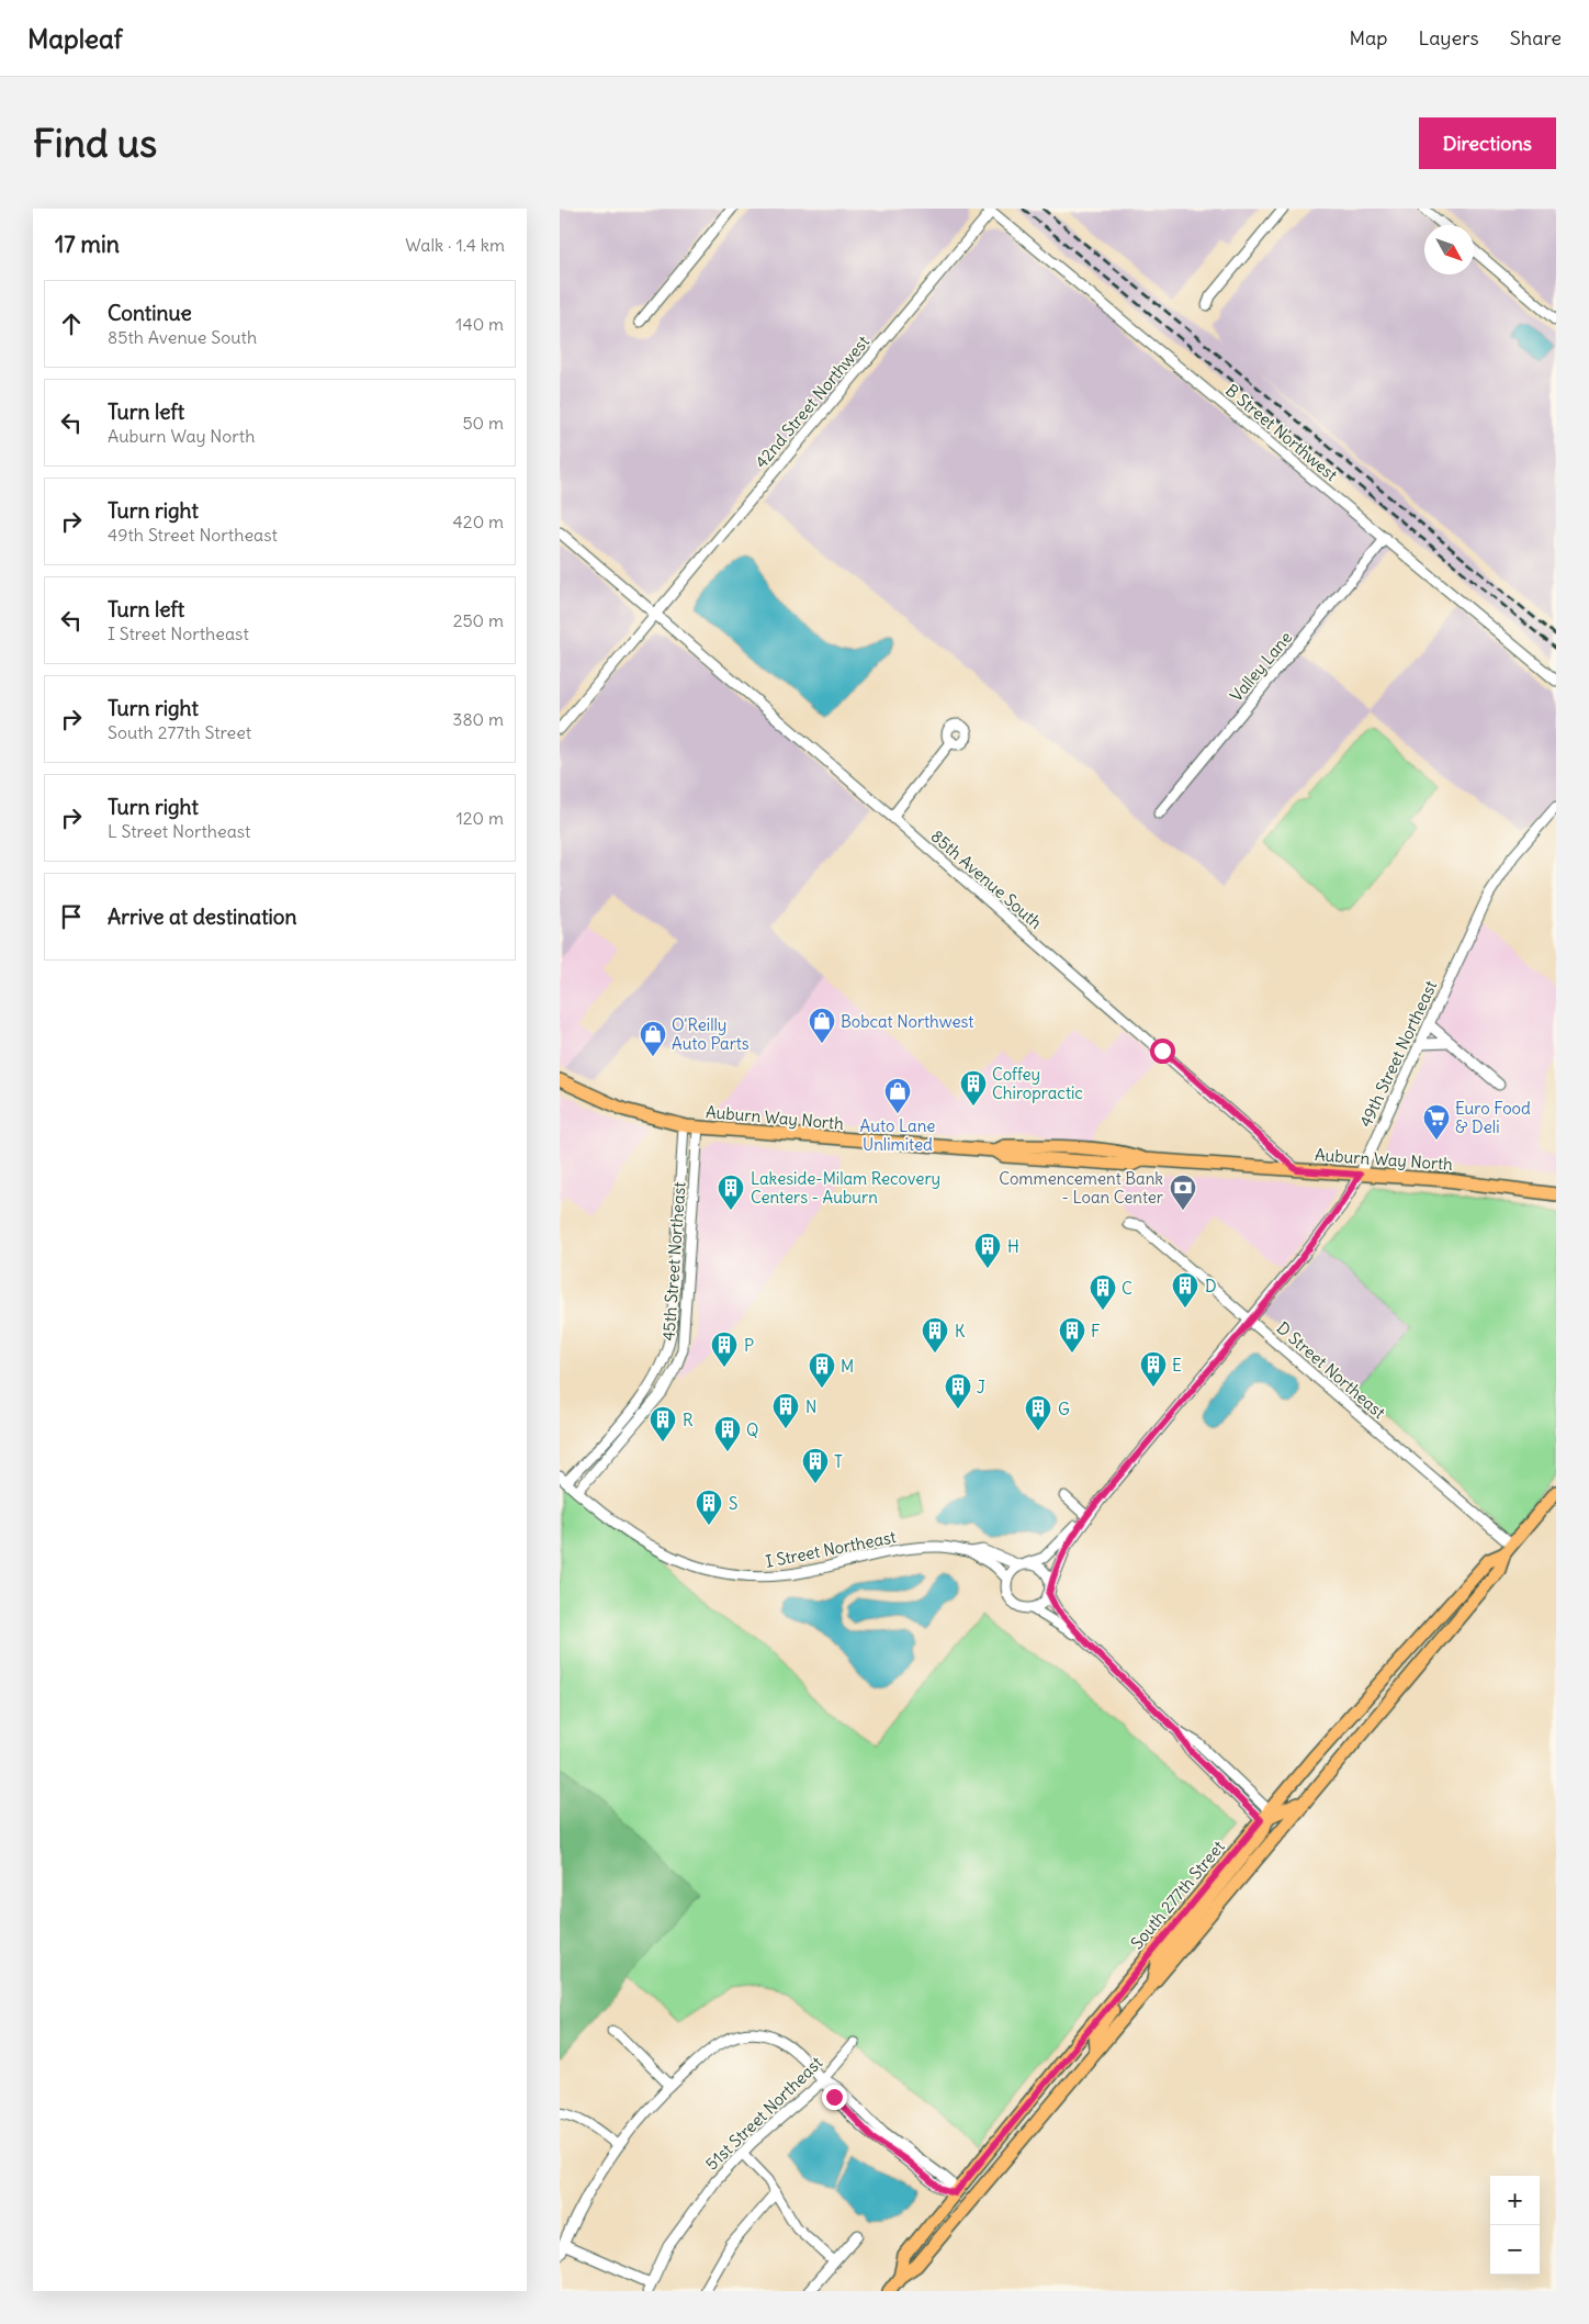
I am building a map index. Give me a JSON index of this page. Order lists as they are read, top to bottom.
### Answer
{
  "streets": {
    "main road": ["Auburn Way North", "South 277th Street"],
    "street": [
      "42nd Street Northwest",
      "B Street Northwest",
      "Valley Lane",
      "85th Avenue South",
      "49th Street Northeast",
      "45th Street Northeast",
      "D Street Northeast",
      "I Street Northeast",
      "51st Street Northeast"
    ]
  },
  "crossings": [
    ["42nd Street Northwest", "B Street Northwest"],
    ["42nd Street Northwest", "85th Avenue South"],
    ["B Street Northwest", "Valley Lane"],
    ["85th Avenue South", "Auburn Way North"],
    ["49th Street Northeast", "Auburn Way North"],
    ["49th Street Northeast", "D Street Northeast"],
    ["49th Street Northeast", "I Street Northeast"],
    ["Auburn Way North", "45th Street Northeast"],
    ["45th Street Northeast", "I Street Northeast"],
    ["D Street Northeast", "South 277th Street"]
  ],
  "places": {
    "shop": ["Bobcat Northwest", "O'Reilly Auto Parts", "Auto Lane Unlimited"],
    "building": [
      "Coffey Chiropractic",
      "Lakeside-Milam Recovery Centers - Auburn",
      "H",
      "D",
      "C",
      "K",
      "F",
      "P",
      "E",
      "M",
      "J",
      "N",
      "G",
      "R",
      "Q",
      "T",
      "S"
    ],
    "supermarket": ["Euro Food & Deli"],
    "bank": ["Commencement Bank - Loan Center"]
  },
  "north": "bottom right",
  "page": {
    "header": "Mapleaf",
    "nav": ["Map", "Layers", "Share"],
    "buttons": "Directions",
    "title": "Find us",
    "heading": ["17 min", "Walk · 1.4 km"],
    "list": [
      ["Continue", "85th Avenue South", "140 m"],
      ["Turn left", "Auburn Way North", "50 m"],
      ["Turn right", "49th Street Northeast", "420 m"],
      ["Turn left", "I Street Northeast", "250 m"],
      ["Turn right", "South 277th Street", "380 m"],
      ["Turn right", "L Street Northeast", "120 m"],
      "Arrive at destination"
    ],
    "map_buttons": ["+", "−"]
  }
}
